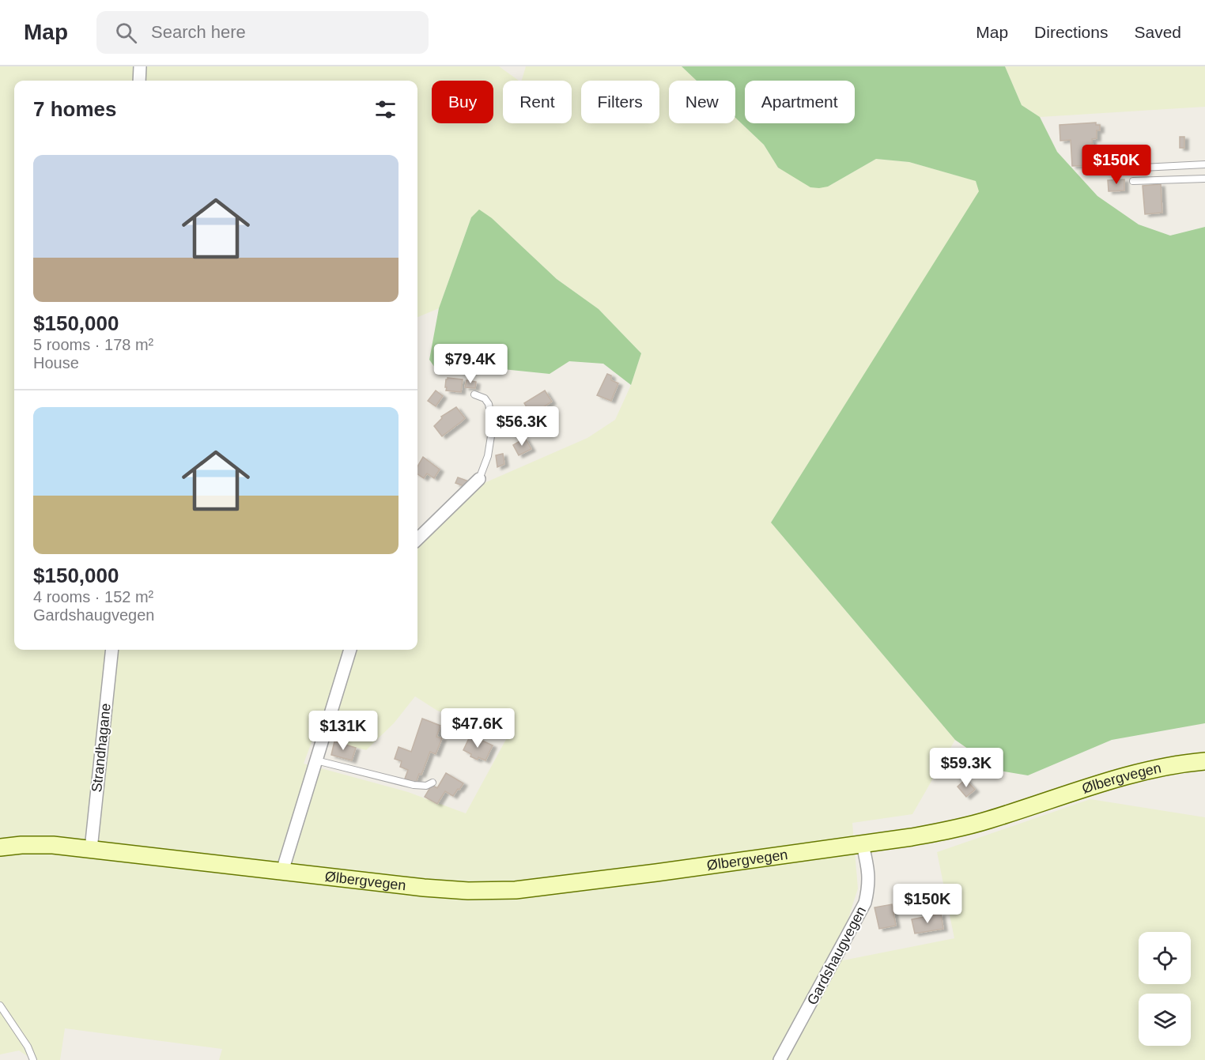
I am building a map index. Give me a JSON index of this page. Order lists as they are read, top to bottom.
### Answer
{
  "streets": {
    "main road": ["Ølbergvegen"],
    "street": ["Strandhagane", "Gardshaugvegen"]
  },
  "crossings": [
    ["Strandhagane", "Ølbergvegen"],
    ["Ølbergvegen", "Gardshaugvegen"]
  ],
  "page": {
    "header": "Map",
    "search": "Search here",
    "nav": ["Map", "Directions", "Saved"],
    "chip": [
      "Buy",
      "Rent",
      "Filters",
      "New",
      "Apartment"
    ],
    "heading": "7 homes",
    "list": [
      {
        "name": "$150,000",
        "note": "5 rooms · 178 m² · House"
      },
      {
        "name": "$150,000",
        "note": "4 rooms · 152 m² · Gardshaugvegen"
      }
    ],
    "price": [
      "$150K",
      "$79.4K",
      "$56.3K",
      "$47.6K",
      "$131K",
      "$59.3K",
      "$150K"
    ]
  }
}
